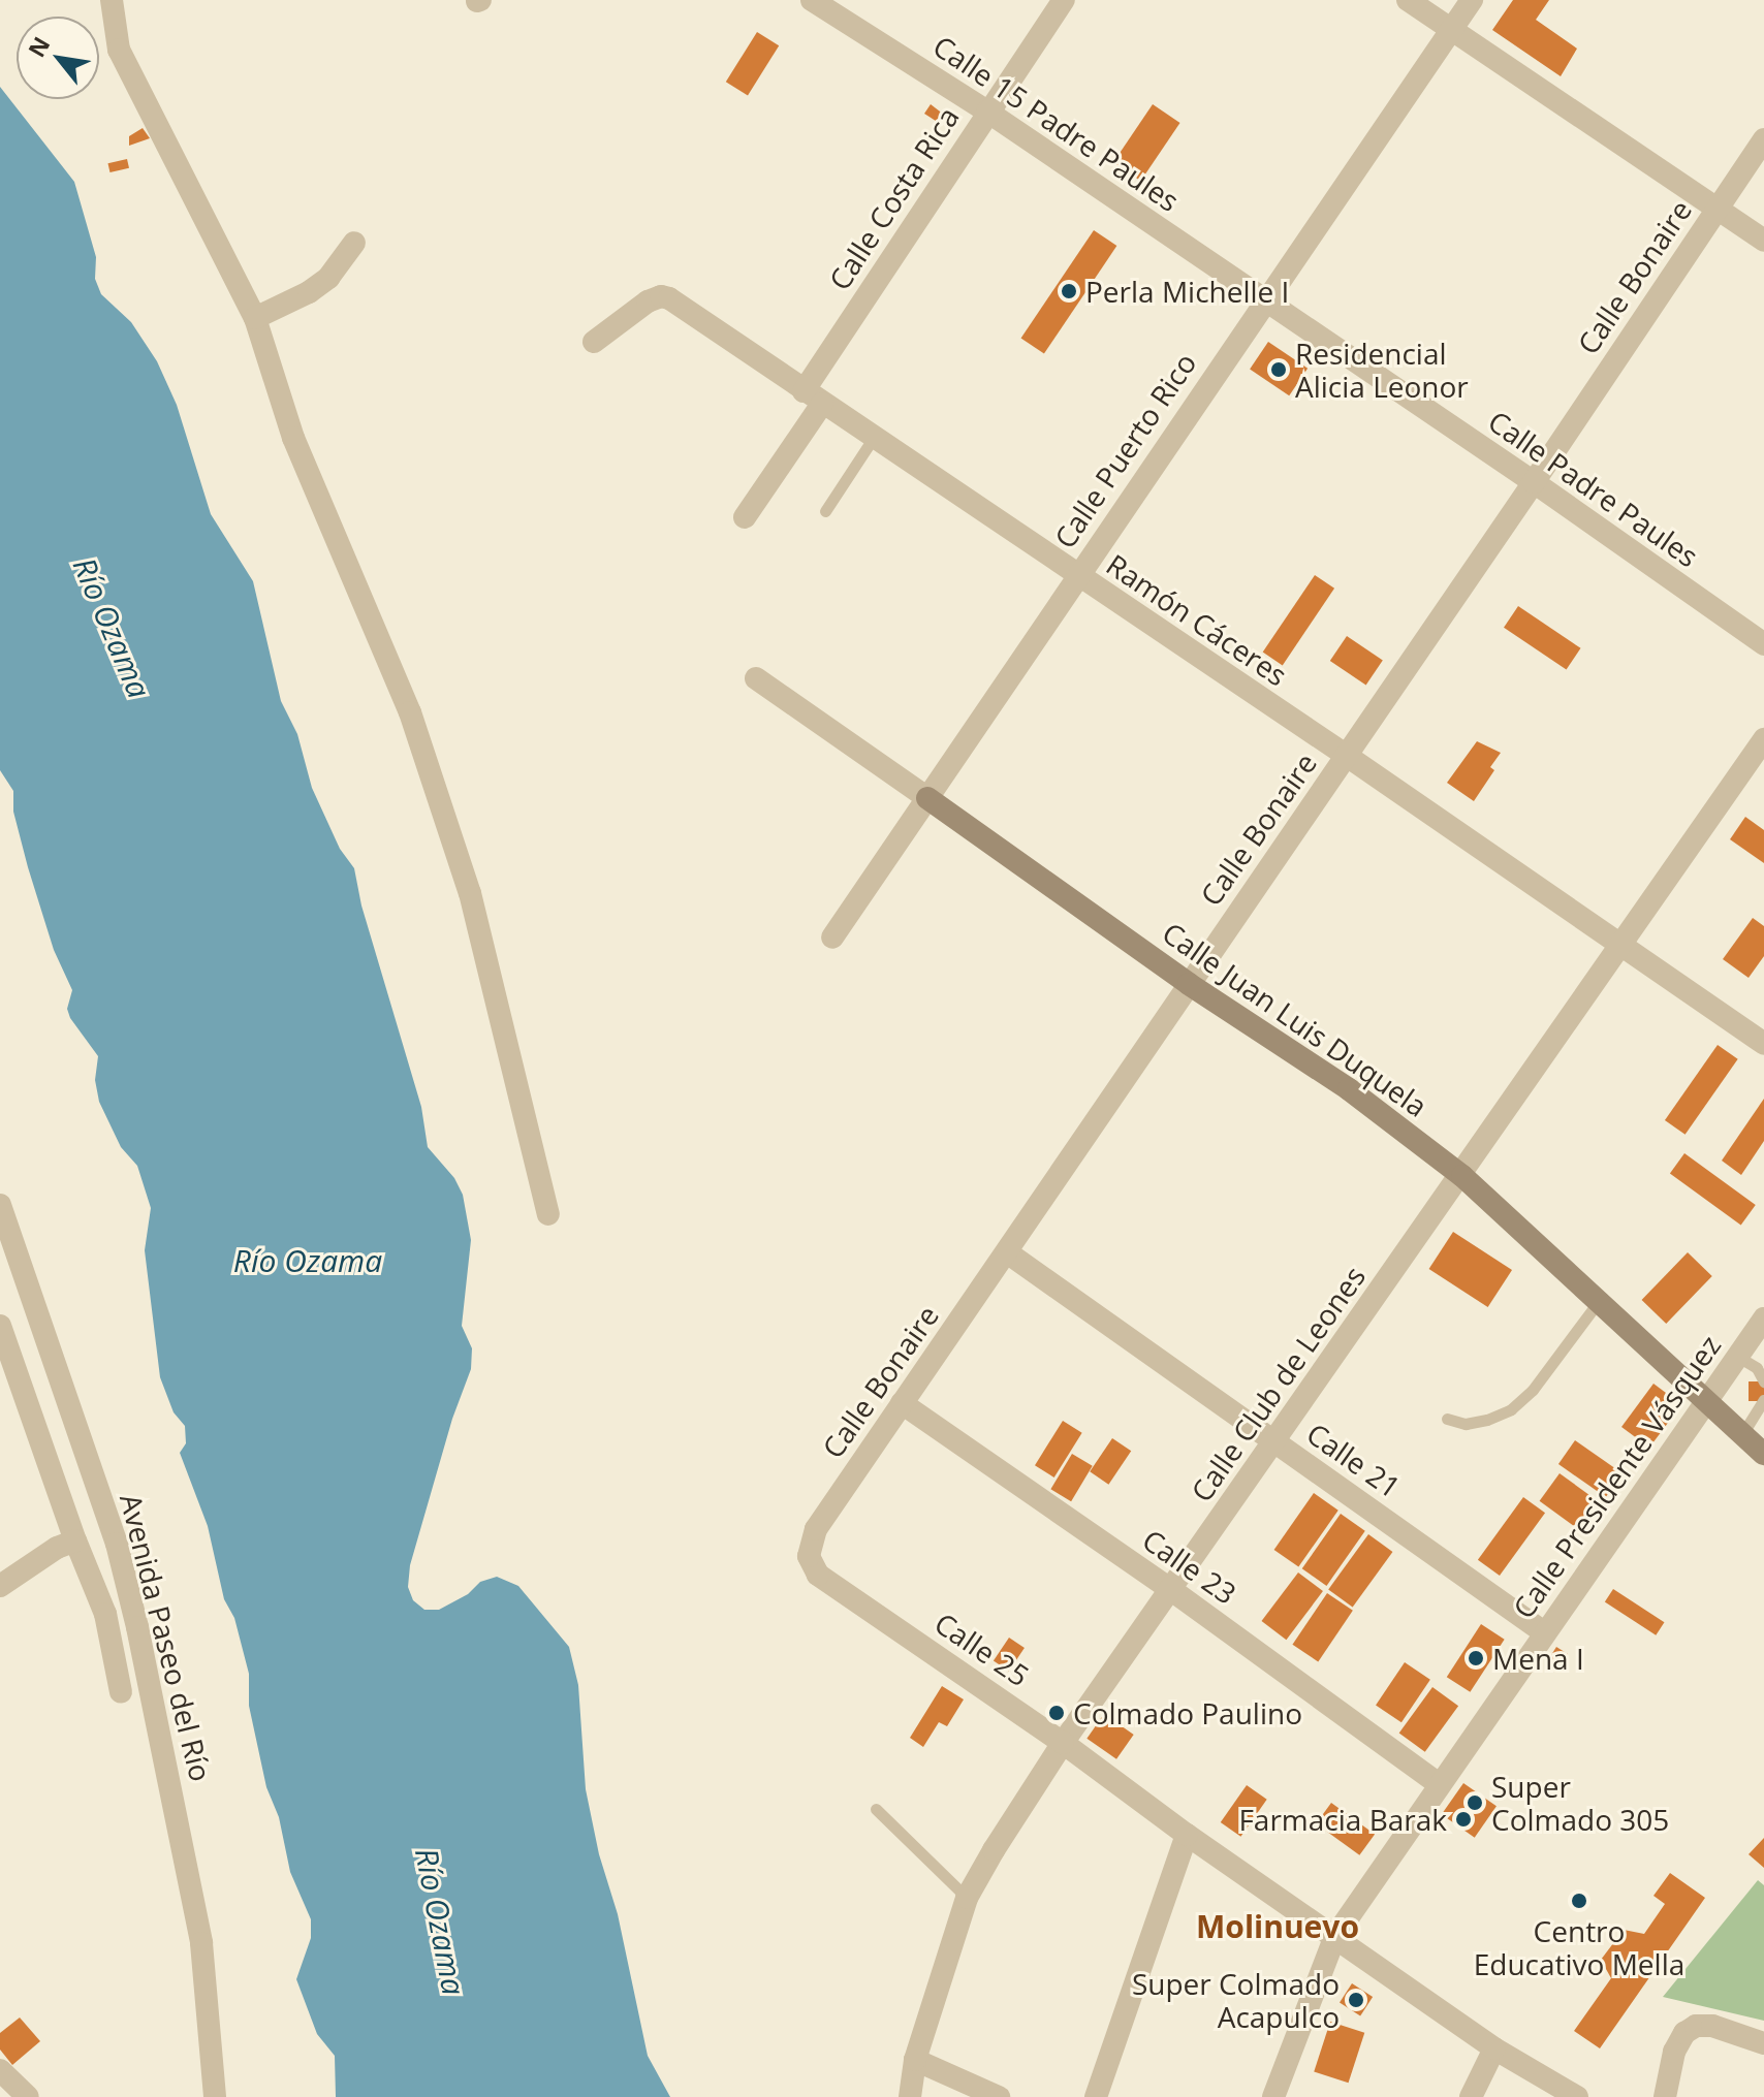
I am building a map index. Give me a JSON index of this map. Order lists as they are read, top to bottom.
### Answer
{
  "streets": {
    "main road": ["Calle Juan Luis Duquela"],
    "street": [
      "Calle 15 Padre Paules",
      "Calle Costa Rica",
      "Calle Bonaire",
      "Calle Puerto Rico",
      "Calle Padre Paules",
      "Ramón Cáceres",
      "Calle Club de Leones",
      "Calle 21",
      "Calle Presidente Vásquez",
      "Calle 23",
      "Avenida Paseo del Río",
      "Calle 25"
    ]
  },
  "crossings": [
    ["Calle 15 Padre Paules", "Calle Costa Rica"],
    ["Calle 15 Padre Paules", "Calle Puerto Rico"],
    ["Calle 15 Padre Paules", "Calle Padre Paules"],
    ["Calle Costa Rica", "Ramón Cáceres"],
    ["Calle Bonaire", "Calle Padre Paules"],
    ["Calle Bonaire", "Ramón Cáceres"],
    ["Calle Bonaire", "Calle Juan Luis Duquela"],
    ["Calle Bonaire", "Calle 21"],
    ["Calle Bonaire", "Calle 23"],
    ["Calle Bonaire", "Calle 25"],
    ["Calle Puerto Rico", "Calle Padre Paules"],
    ["Calle Puerto Rico", "Ramón Cáceres"],
    ["Calle Puerto Rico", "Calle Juan Luis Duquela"],
    ["Ramón Cáceres", "Calle Club de Leones"],
    ["Calle Juan Luis Duquela", "Calle Club de Leones"],
    ["Calle Juan Luis Duquela", "Calle Presidente Vásquez"],
    ["Calle Club de Leones", "Calle 21"],
    ["Calle Club de Leones", "Calle 23"],
    ["Calle Club de Leones", "Calle 25"],
    ["Calle 21", "Calle Presidente Vásquez"],
    ["Calle Presidente Vásquez", "Calle 23"],
    ["Calle Presidente Vásquez", "Calle 25"]
  ],
  "districts": ["Molinuevo"],
  "water": ["Río Ozama"],
  "places": [
    "Perla Michelle I",
    "Residencial Alicia Leonor",
    "Mena I",
    "Colmado Paulino",
    "Super Colmado 305",
    "Farmacia Barak",
    "Centro Educativo Mella",
    "Super Colmado Acapulco"
  ],
  "north": "top left"
}
